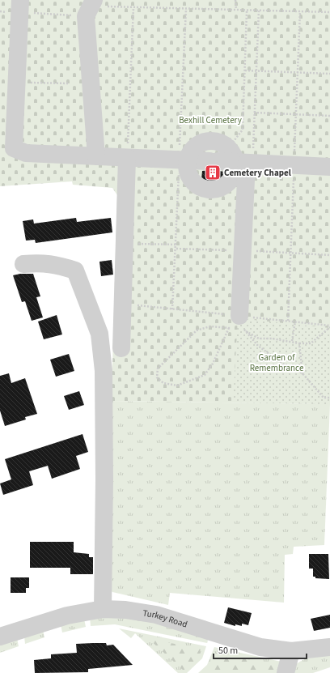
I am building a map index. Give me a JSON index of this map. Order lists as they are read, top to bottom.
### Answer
{
  "streets": {
    "street": ["Turkey Road"]
  },
  "parks": ["Bexhill Cemetery", "Garden of Remembrance"],
  "places": {
    "building": ["Cemetery Chapel"]
  },
  "scale_bar": "50 m"
}
